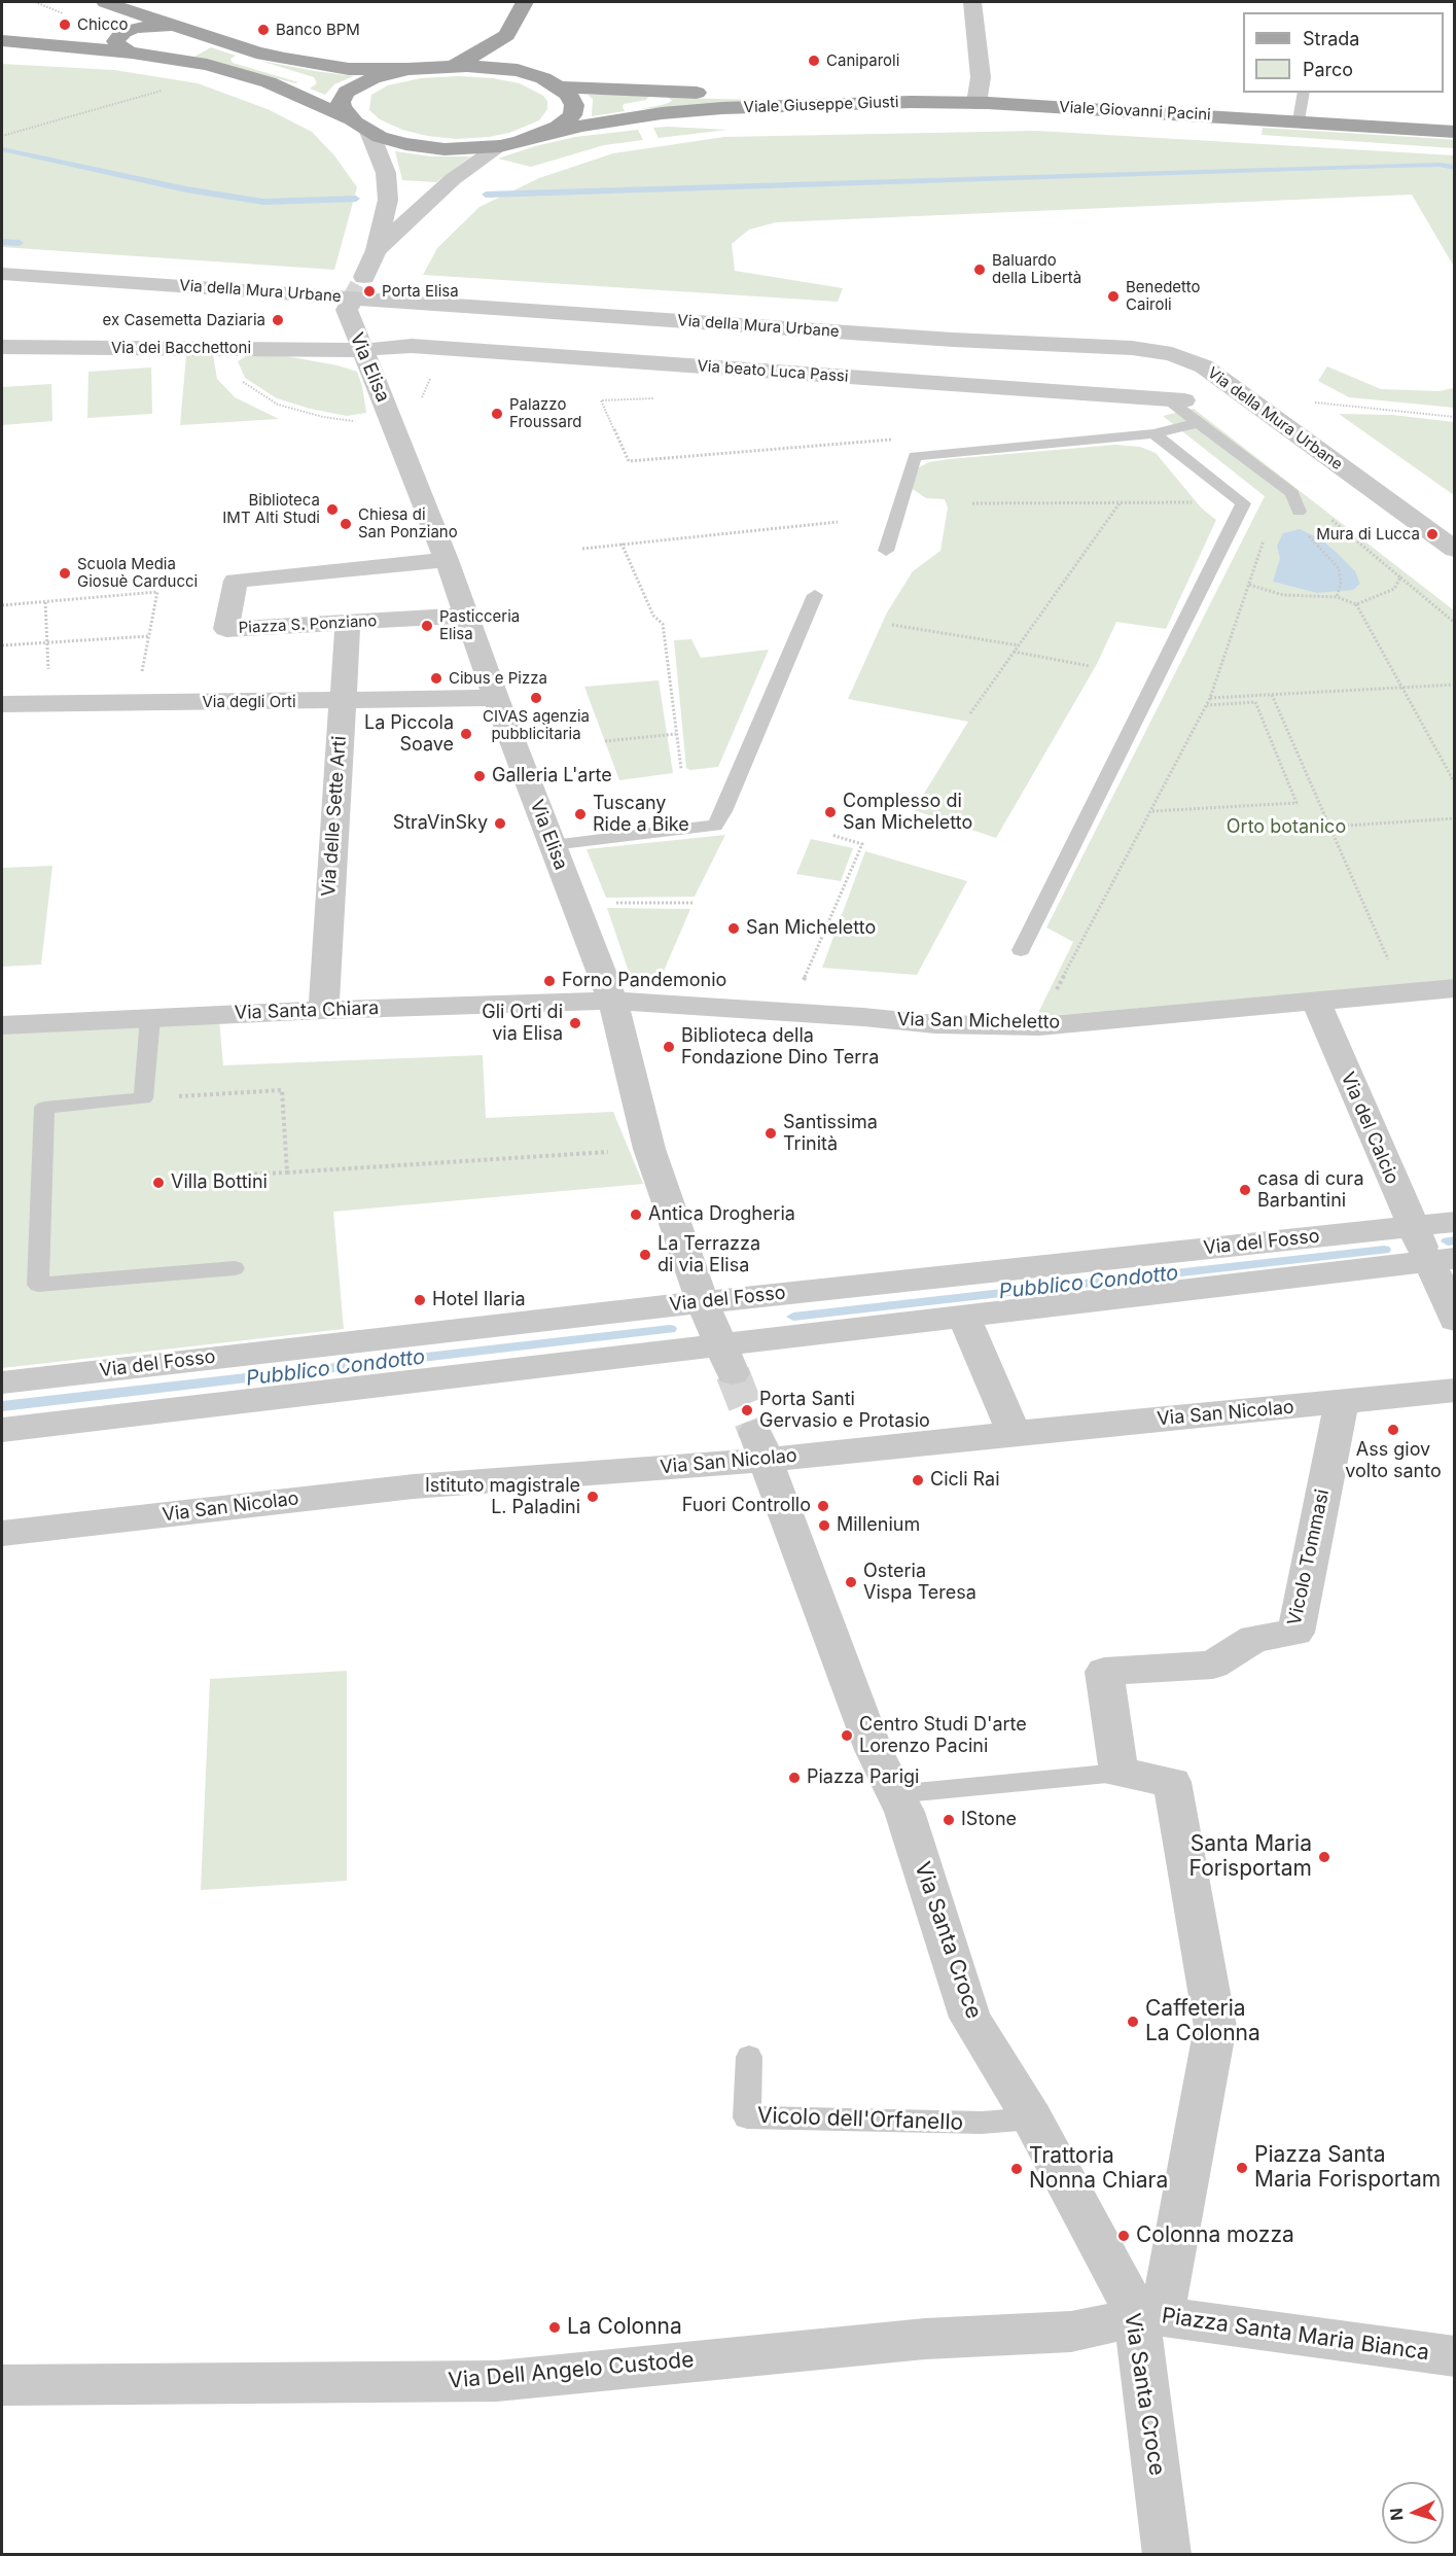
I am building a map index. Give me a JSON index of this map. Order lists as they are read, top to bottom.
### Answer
{
  "streets": {
    "main road": ["Viale Giuseppe Giusti", "Viale Giovanni Pacini"],
    "street": [
      "Via della Mura Urbane",
      "Via dei Bacchettoni",
      "Via Elisa",
      "Via beato Luca Passi",
      "Piazza S. Ponziano",
      "Via degli Orti",
      "Via delle Sette Arti",
      "Via Santa Chiara",
      "Via San Micheletto",
      "Via del Calcio",
      "Via del Fosso",
      "Via San Nicolao",
      "Vicolo Tommasi",
      "Via Santa Croce",
      "Piazza Santa Maria Bianca",
      "Via Dell Angelo Custode"
    ],
    "lane": ["Vicolo dell'Orfanello"]
  },
  "crossings": [
    ["Viale Giuseppe Giusti", "Viale Giovanni Pacini"],
    ["Via dei Bacchettoni", "Via Elisa"],
    ["Via dei Bacchettoni", "Via beato Luca Passi"],
    ["Via Elisa", "Via beato Luca Passi"],
    ["Via Elisa", "Piazza S. Ponziano"],
    ["Via Elisa", "Via degli Orti"],
    ["Via Elisa", "Via Santa Chiara"],
    ["Via Elisa", "Via San Micheletto"],
    ["Via Elisa", "Via del Fosso"],
    ["Piazza S. Ponziano", "Via delle Sette Arti"],
    ["Via degli Orti", "Via delle Sette Arti"],
    ["Via delle Sette Arti", "Via Santa Chiara"],
    ["Via Santa Chiara", "Via San Micheletto"],
    ["Via San Micheletto", "Via del Calcio"],
    ["Via del Calcio", "Via del Fosso"],
    ["Via San Nicolao", "Vicolo Tommasi"],
    ["Via San Nicolao", "Via Santa Croce"],
    ["Via Santa Croce", "Vicolo dell'Orfanello"],
    ["Via Santa Croce", "Piazza Santa Maria Bianca"],
    ["Via Santa Croce", "Via Dell Angelo Custode"],
    ["Piazza Santa Maria Bianca", "Via Dell Angelo Custode"]
  ],
  "water": ["Pubblico Condotto"],
  "parks": ["Orto botanico"],
  "places": [
    "Chicco",
    "Banco BPM",
    "Caniparoli",
    "Baluardo della Libertà",
    "Porta Elisa",
    "Benedetto Cairoli",
    "ex Casemetta Daziaria",
    "Palazzo Froussard",
    "Biblioteca IMT Alti Studi",
    "Chiesa di San Ponziano",
    "Mura di Lucca",
    "Scuola Media Giosuè Carducci",
    "Pasticceria Elisa",
    "Cibus e Pizza",
    "CIVAS agenzia pubblicitaria",
    "La Piccola Soave",
    "Galleria L'arte",
    "Complesso di San Micheletto",
    "Tuscany Ride a Bike",
    "StraVinSky",
    "San Micheletto",
    "Forno Pandemonio",
    "Gli Orti di via Elisa",
    "Biblioteca della Fondazione Dino Terra",
    "Santissima Trinità",
    "Villa Bottini",
    "casa di cura Barbantini",
    "Antica Drogheria",
    "La Terrazza di via Elisa",
    "Hotel Ilaria",
    "Porta Santi Gervasio e Protasio",
    "Ass giov volto santo",
    "Cicli Rai",
    "Istituto magistrale L. Paladini",
    "Fuori Controllo",
    "Millenium",
    "Osteria Vispa Teresa",
    "Centro Studi D'arte Lorenzo Pacini",
    "Piazza Parigi",
    "IStone",
    "Santa Maria Forisportam",
    "Caffeteria La Colonna",
    "Piazza Santa Maria Forisportam",
    "Trattoria Nonna Chiara",
    "Colonna mozza",
    "La Colonna"
  ],
  "legend": ["Strada", "Parco"],
  "north": "left"
}
